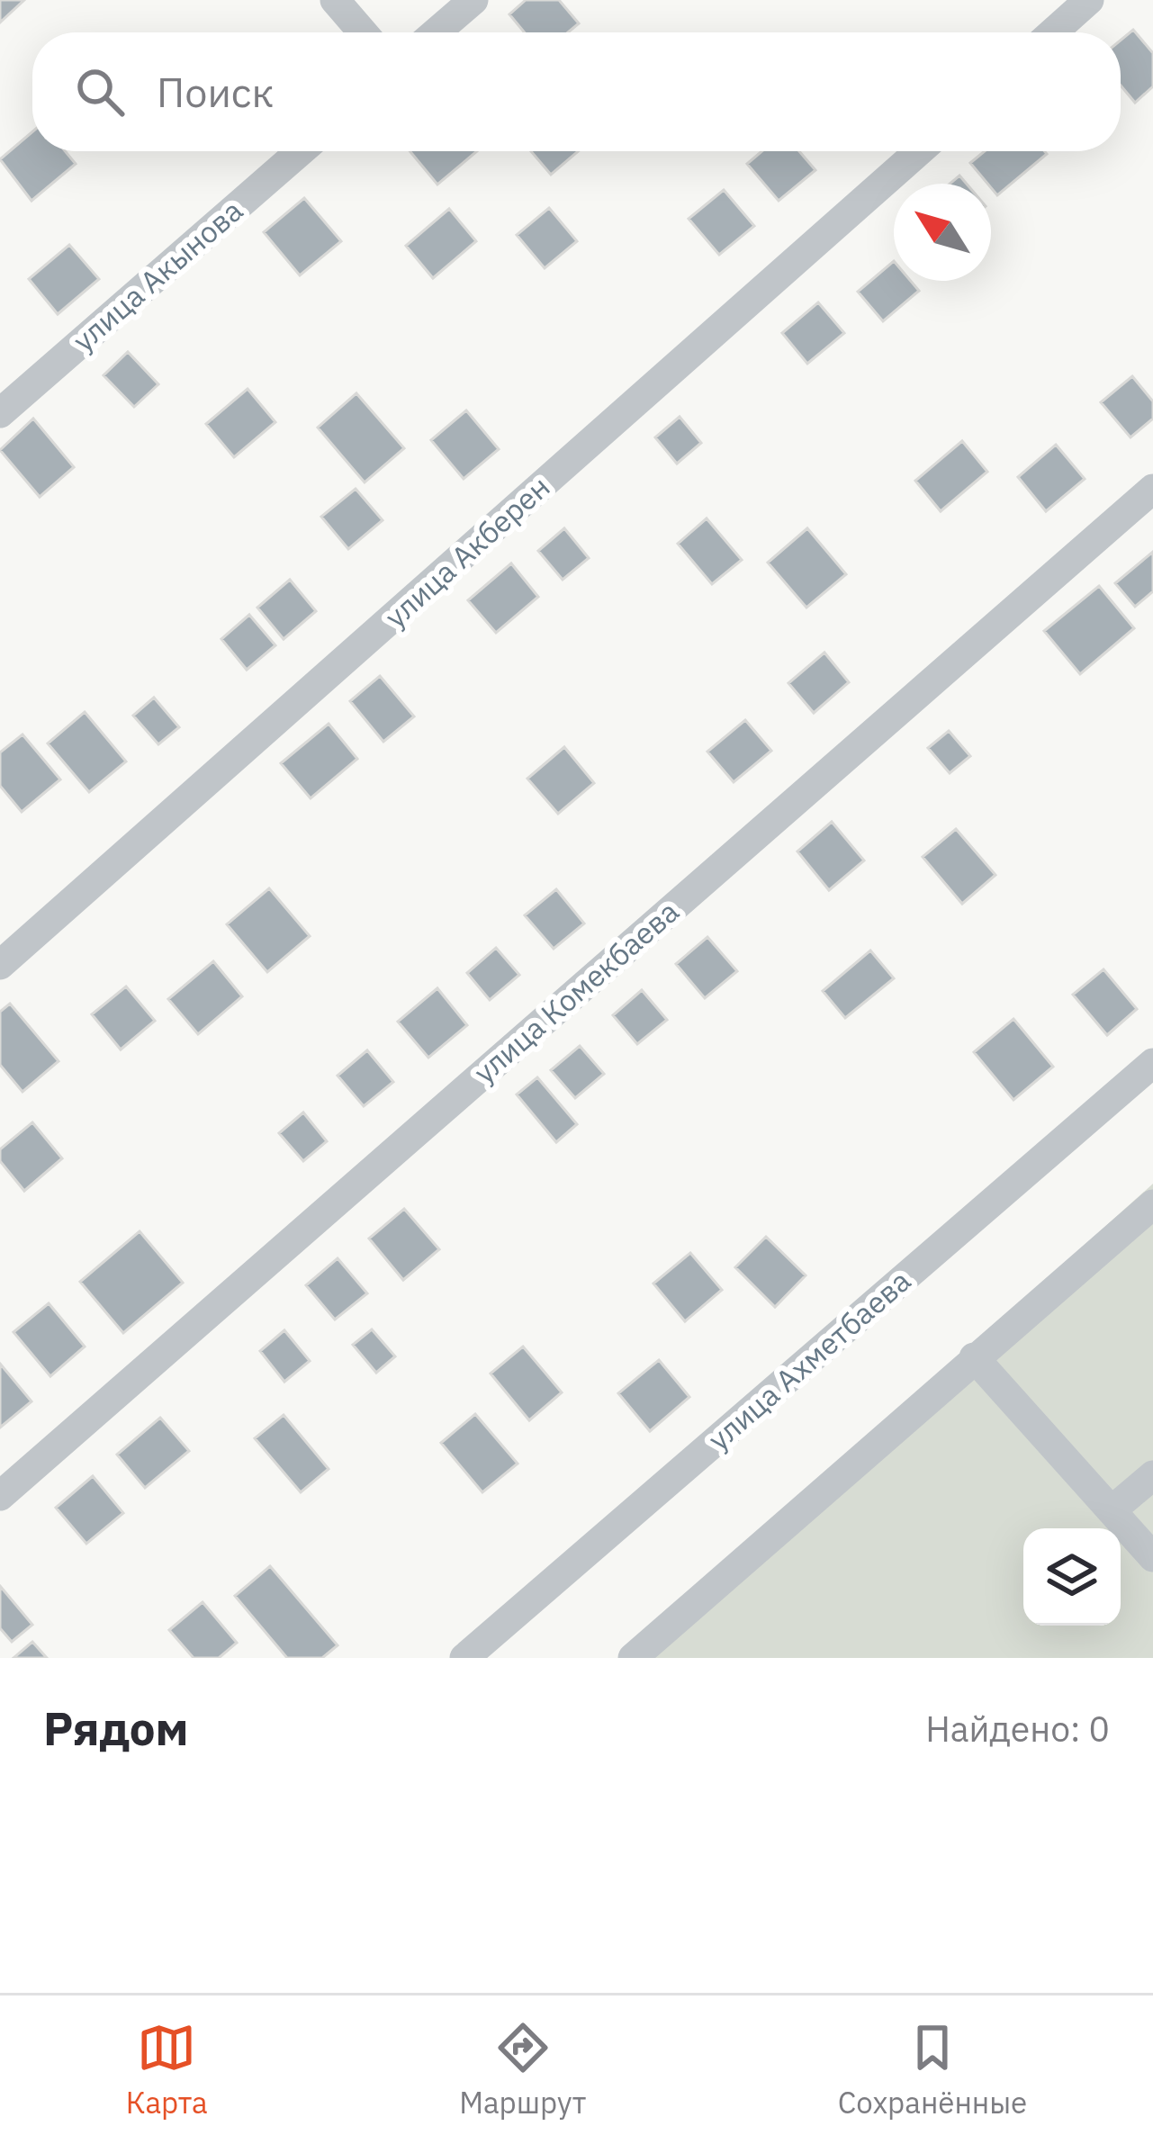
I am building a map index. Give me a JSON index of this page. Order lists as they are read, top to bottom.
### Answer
{
  "streets": {
    "street": [
      "улица Акынова",
      "улица Акберен",
      "улица Комекбаева",
      "улица Ахметбаева"
    ]
  },
  "north": "top left",
  "page": {
    "search": "Поиск",
    "heading": ["Рядом", "Найдено: 0"],
    "nav": ["Карта", "Маршрут", "Сохранённые"]
  }
}
